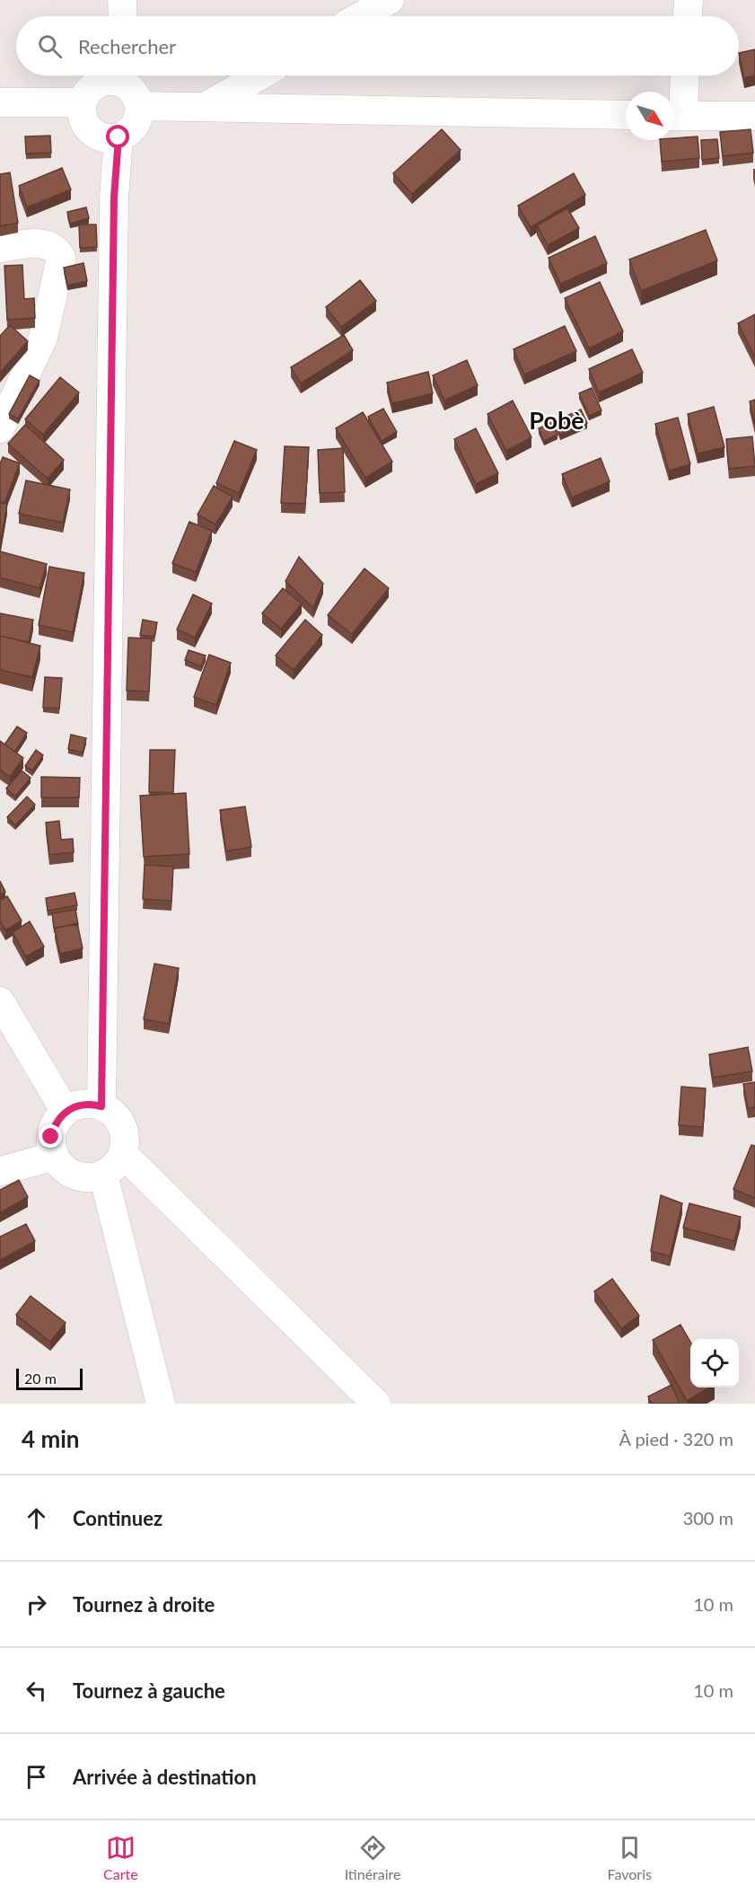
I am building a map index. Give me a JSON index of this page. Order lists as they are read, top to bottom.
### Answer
{
  "districts": ["Pobè"],
  "scale_bar": "20 m",
  "north": "bottom right",
  "page": {
    "search": "Rechercher",
    "scale": "20 m",
    "heading": ["4 min", "À pied · 320 m"],
    "list": [
      ["Continuez", "300 m"],
      ["Tournez à droite", "10 m"],
      ["Tournez à gauche", "10 m"],
      "Arrivée à destination"
    ],
    "nav": ["Carte", "Itinéraire", "Favoris"]
  }
}
